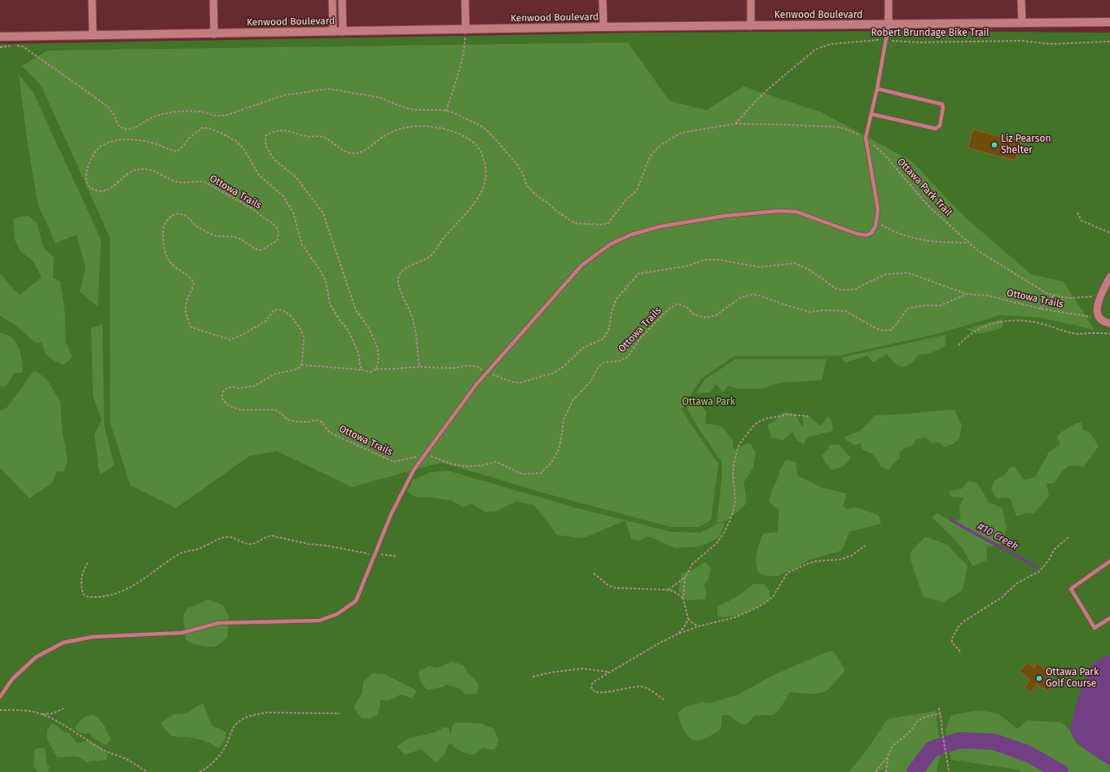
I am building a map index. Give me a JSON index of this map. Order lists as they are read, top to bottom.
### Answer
{
  "streets": {
    "street": ["Kenwood Boulevard"],
    "path": ["Robert Brundage Bike Trail", "Ottawa Park Trail", "Ottowa Trails"]
  },
  "crossings": [
    ["Robert Brundage Bike Trail", "Ottawa Park Trail"]
  ],
  "water": ["#10 Creek"],
  "parks": ["Ottawa Park"],
  "places": ["Liz Pearson Shelter", "Ottawa Park Golf Course"]
}
